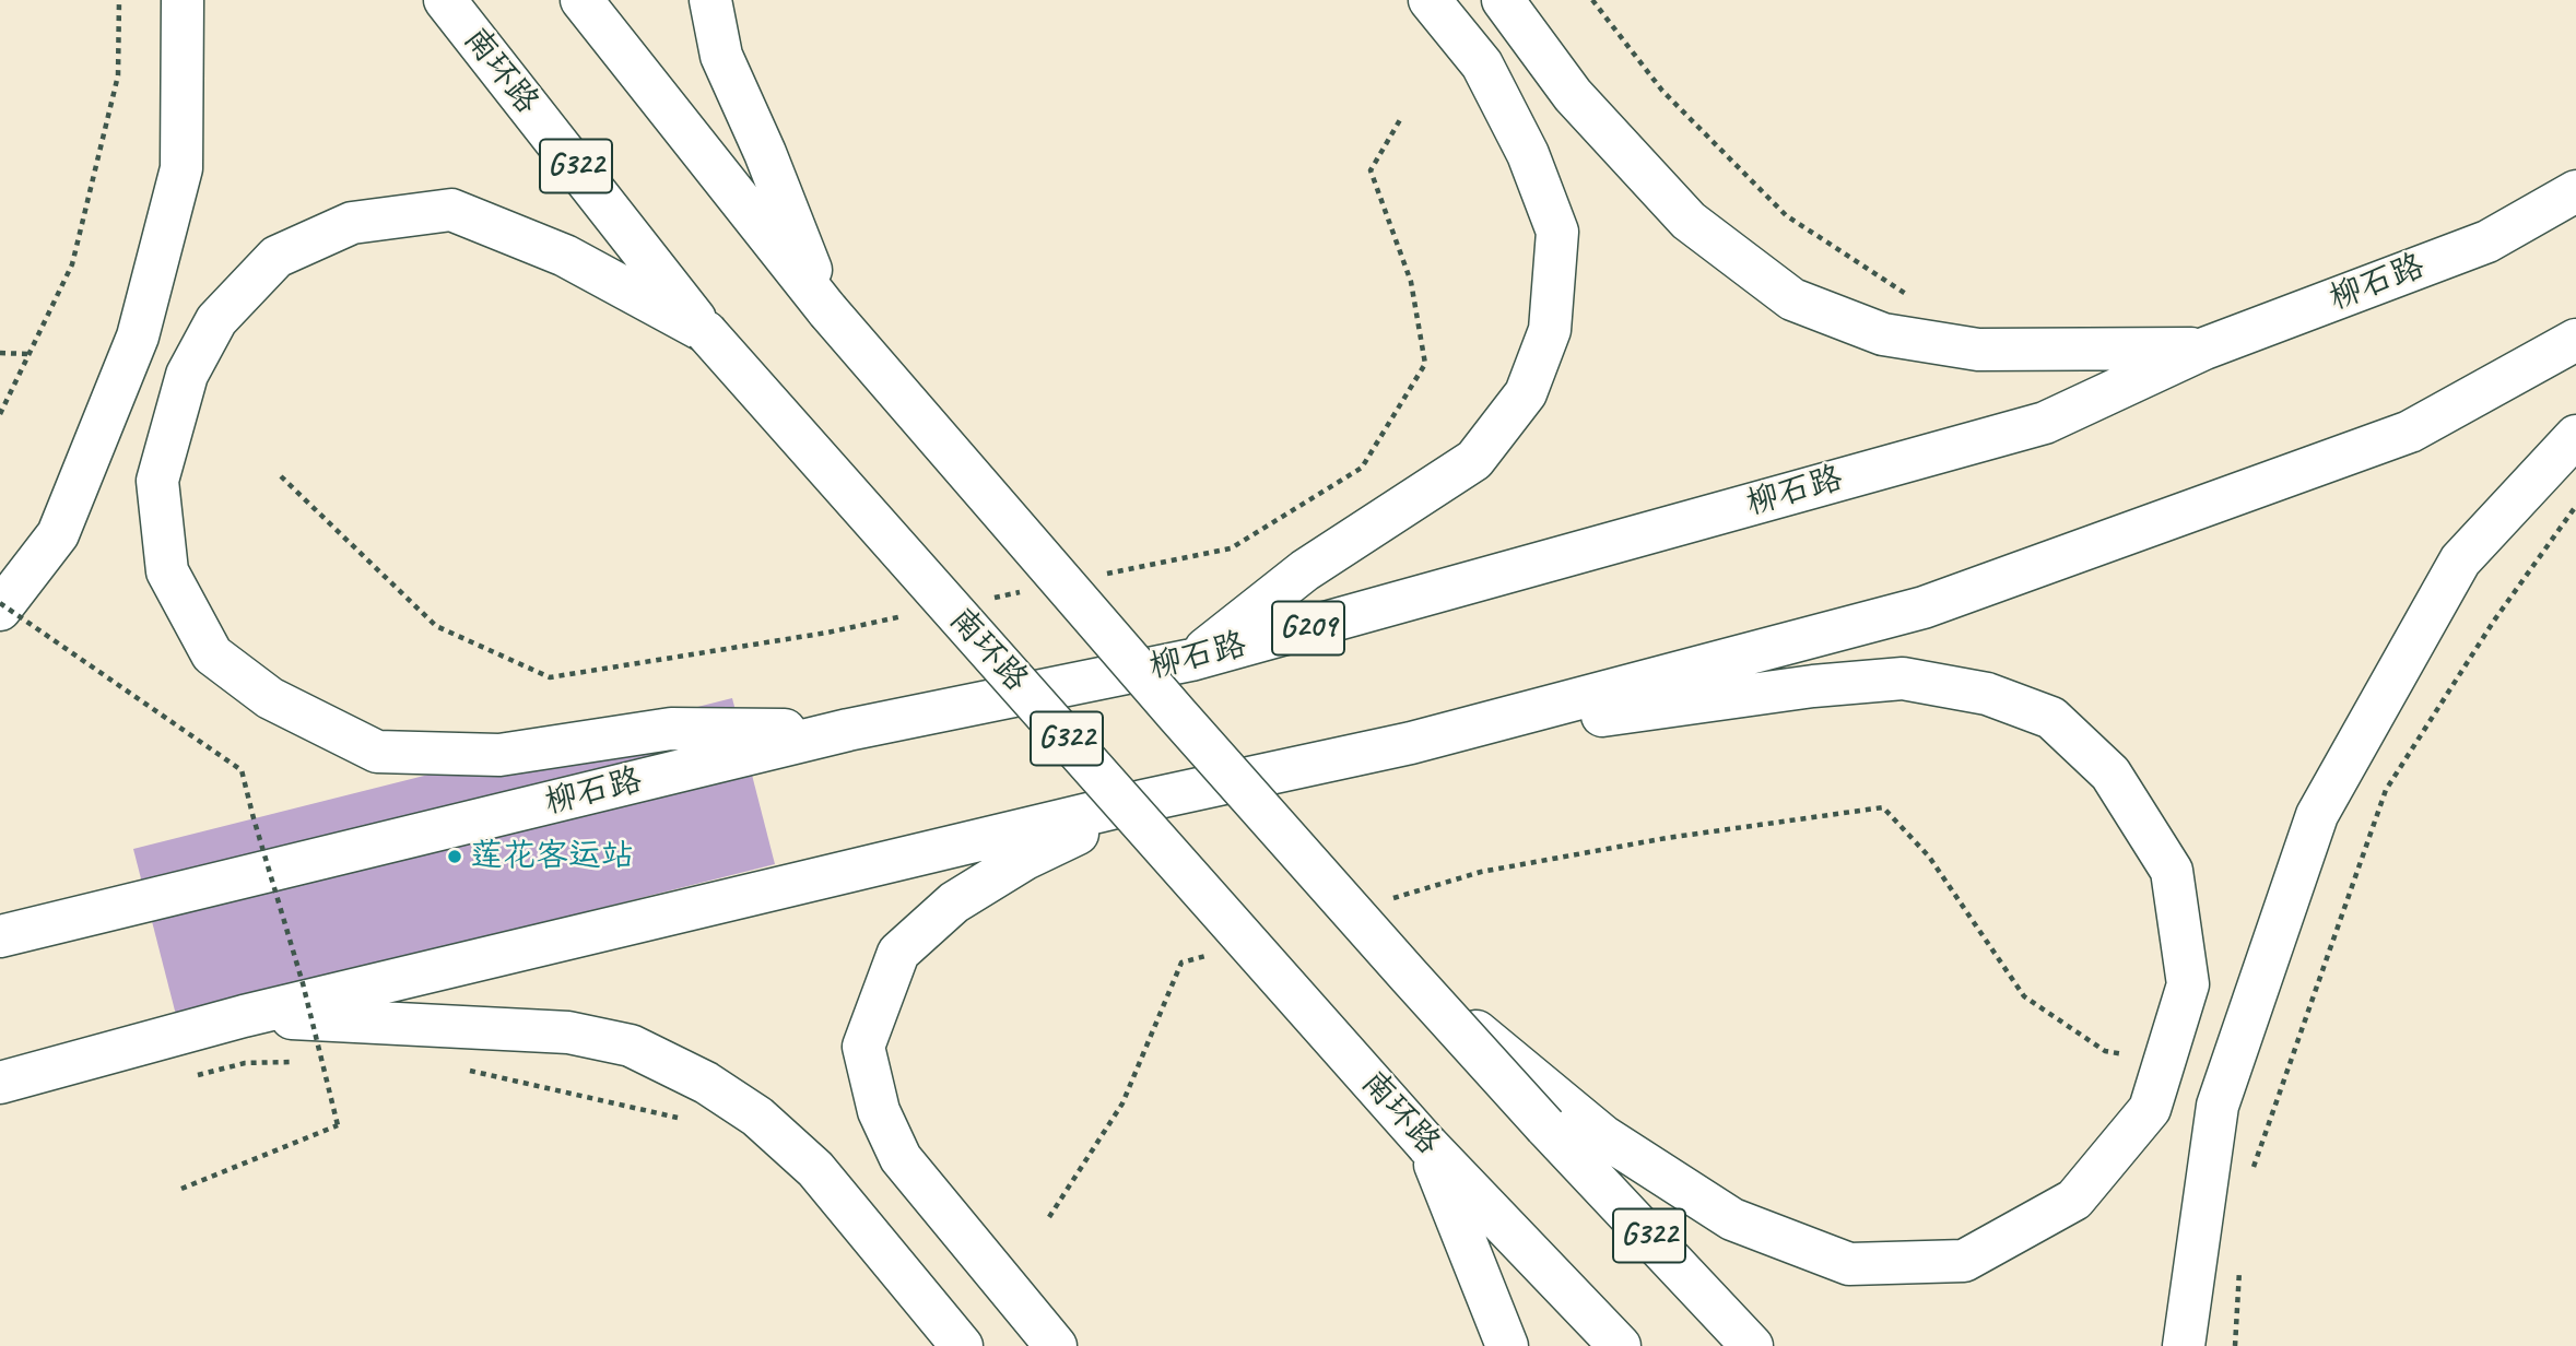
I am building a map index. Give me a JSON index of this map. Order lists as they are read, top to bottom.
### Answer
{
  "streets": {
    "highway": [
      "南环路",
      "G322",
      "柳石路",
      "G209"
    ]
  },
  "places": ["莲花客运站"]
}
